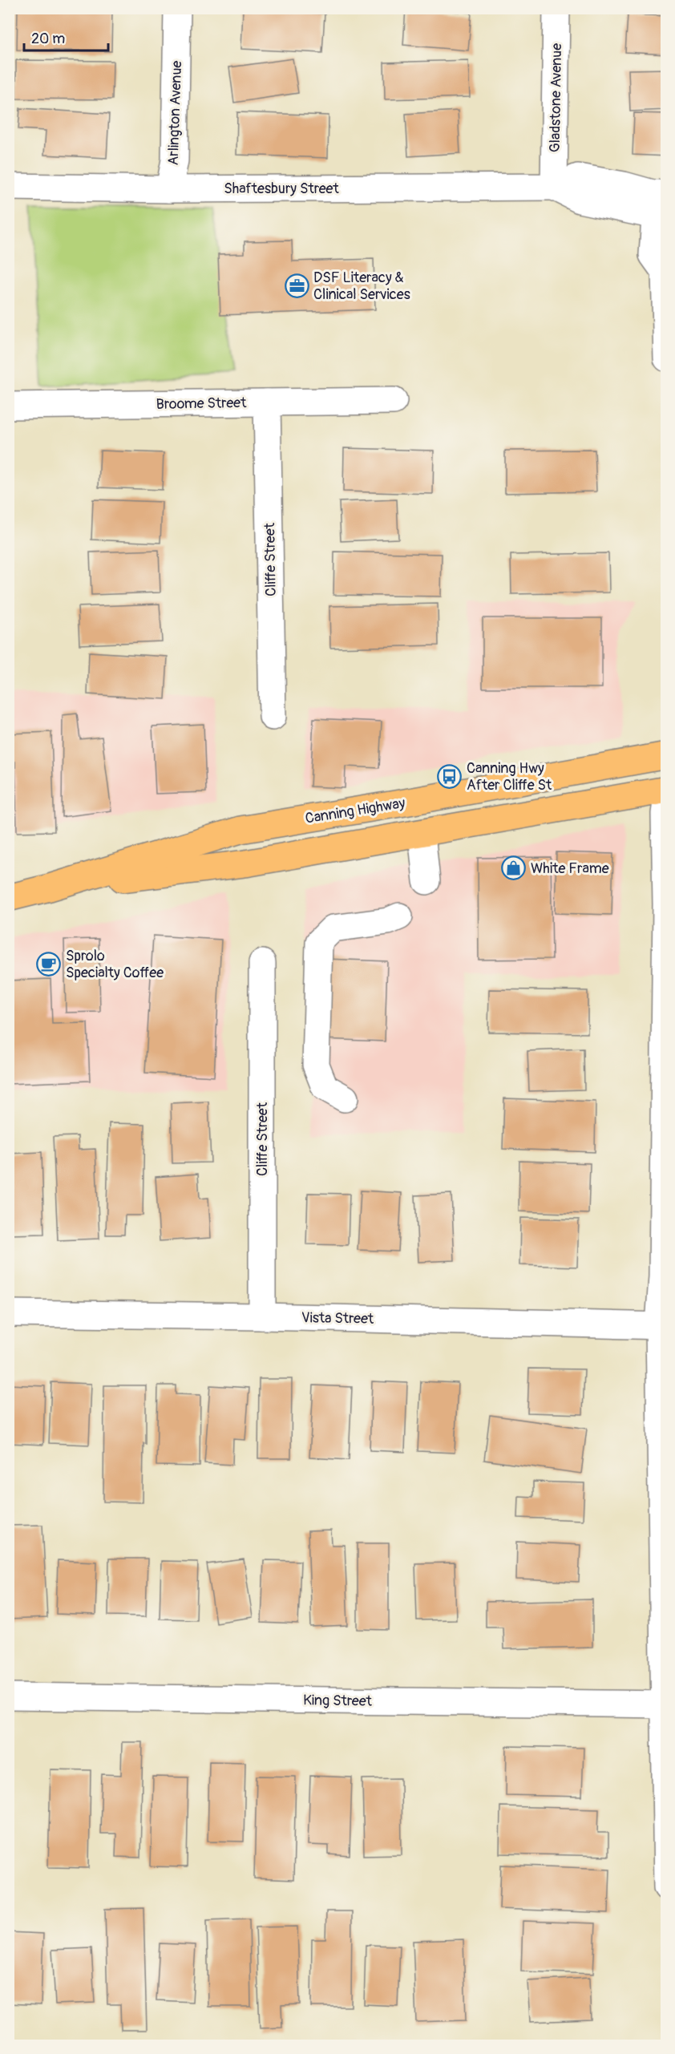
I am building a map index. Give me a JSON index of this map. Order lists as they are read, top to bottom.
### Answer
{
  "streets": {
    "highway": ["Canning Highway"],
    "street": [
      "Gladstone Avenue",
      "Arlington Avenue",
      "Shaftesbury Street",
      "Broome Street",
      "Cliffe Street",
      "Vista Street",
      "King Street"
    ]
  },
  "crossings": [
    ["Gladstone Avenue", "Shaftesbury Street"],
    ["Arlington Avenue", "Shaftesbury Street"],
    ["Broome Street", "Cliffe Street"],
    ["Cliffe Street", "Vista Street"]
  ],
  "places": {
    "office": ["DSF Literacy & Clinical Services"],
    "bus stop": ["Canning Hwy After Cliffe St"],
    "shop": ["White Frame"],
    "cafe": ["Sprolo Specialty Coffee"]
  },
  "scale_bar": "20 m"
}
